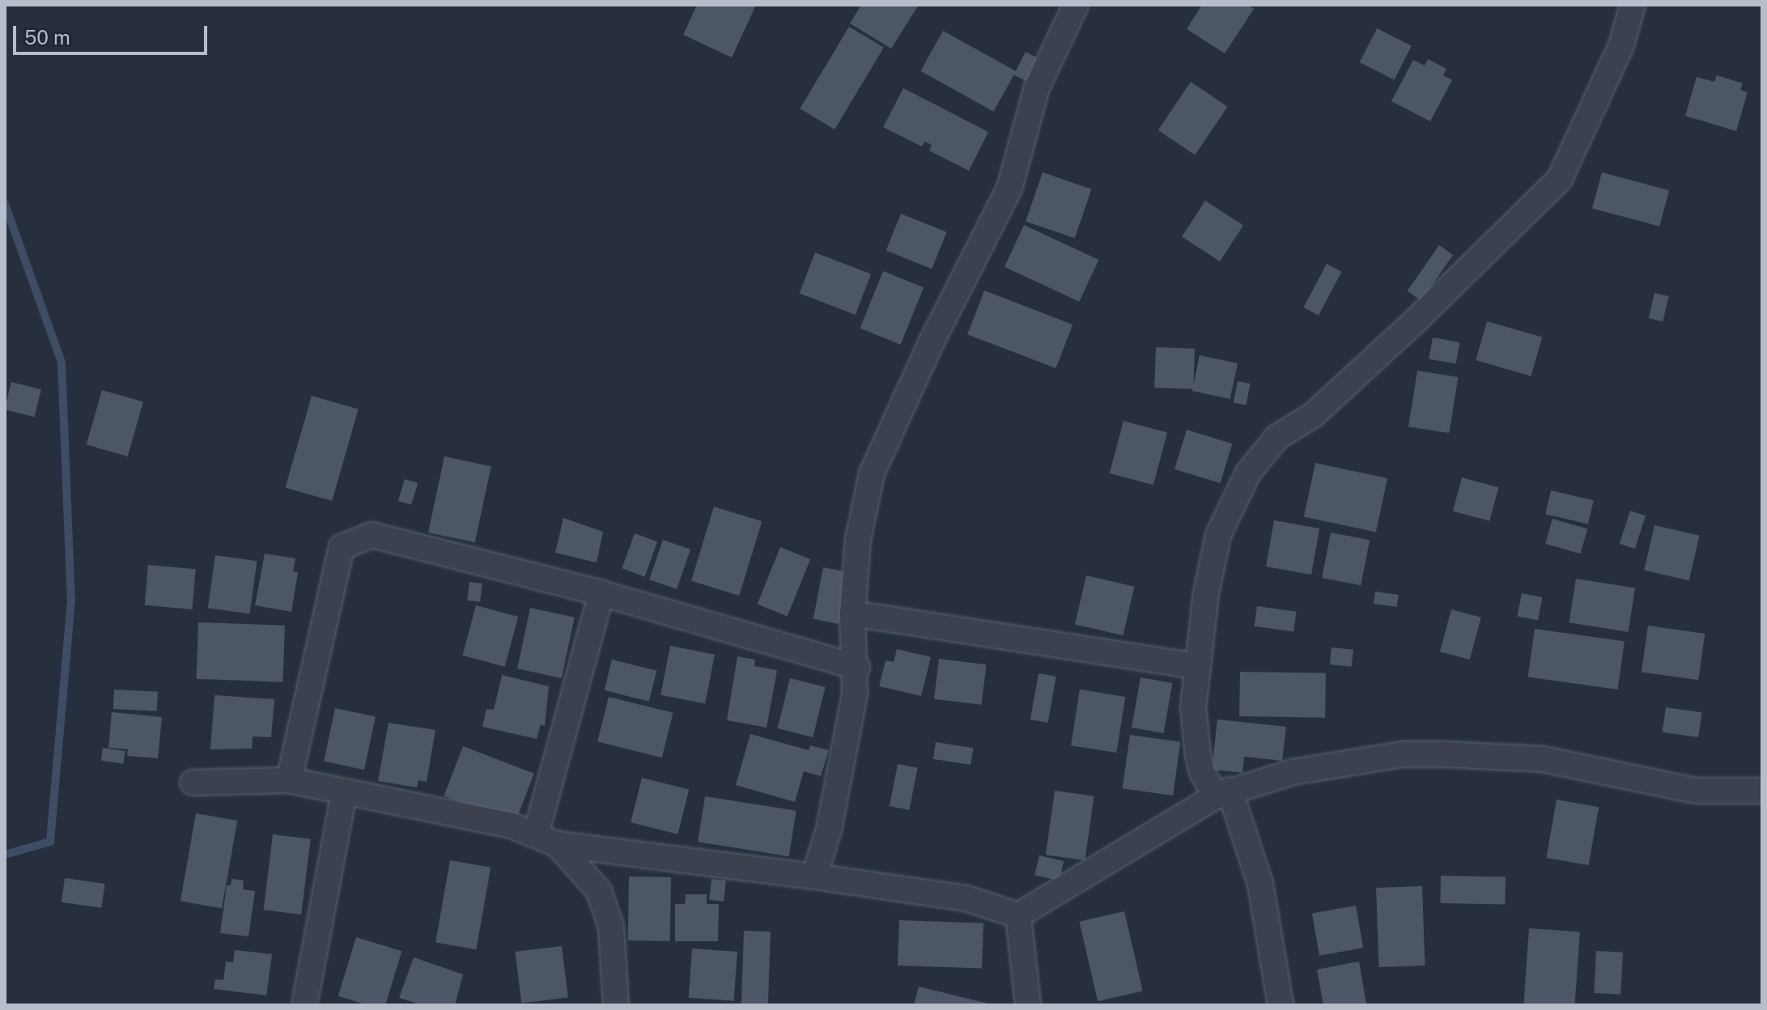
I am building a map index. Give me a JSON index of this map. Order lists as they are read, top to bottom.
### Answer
{
  "scale_bar": "50 m"
}
